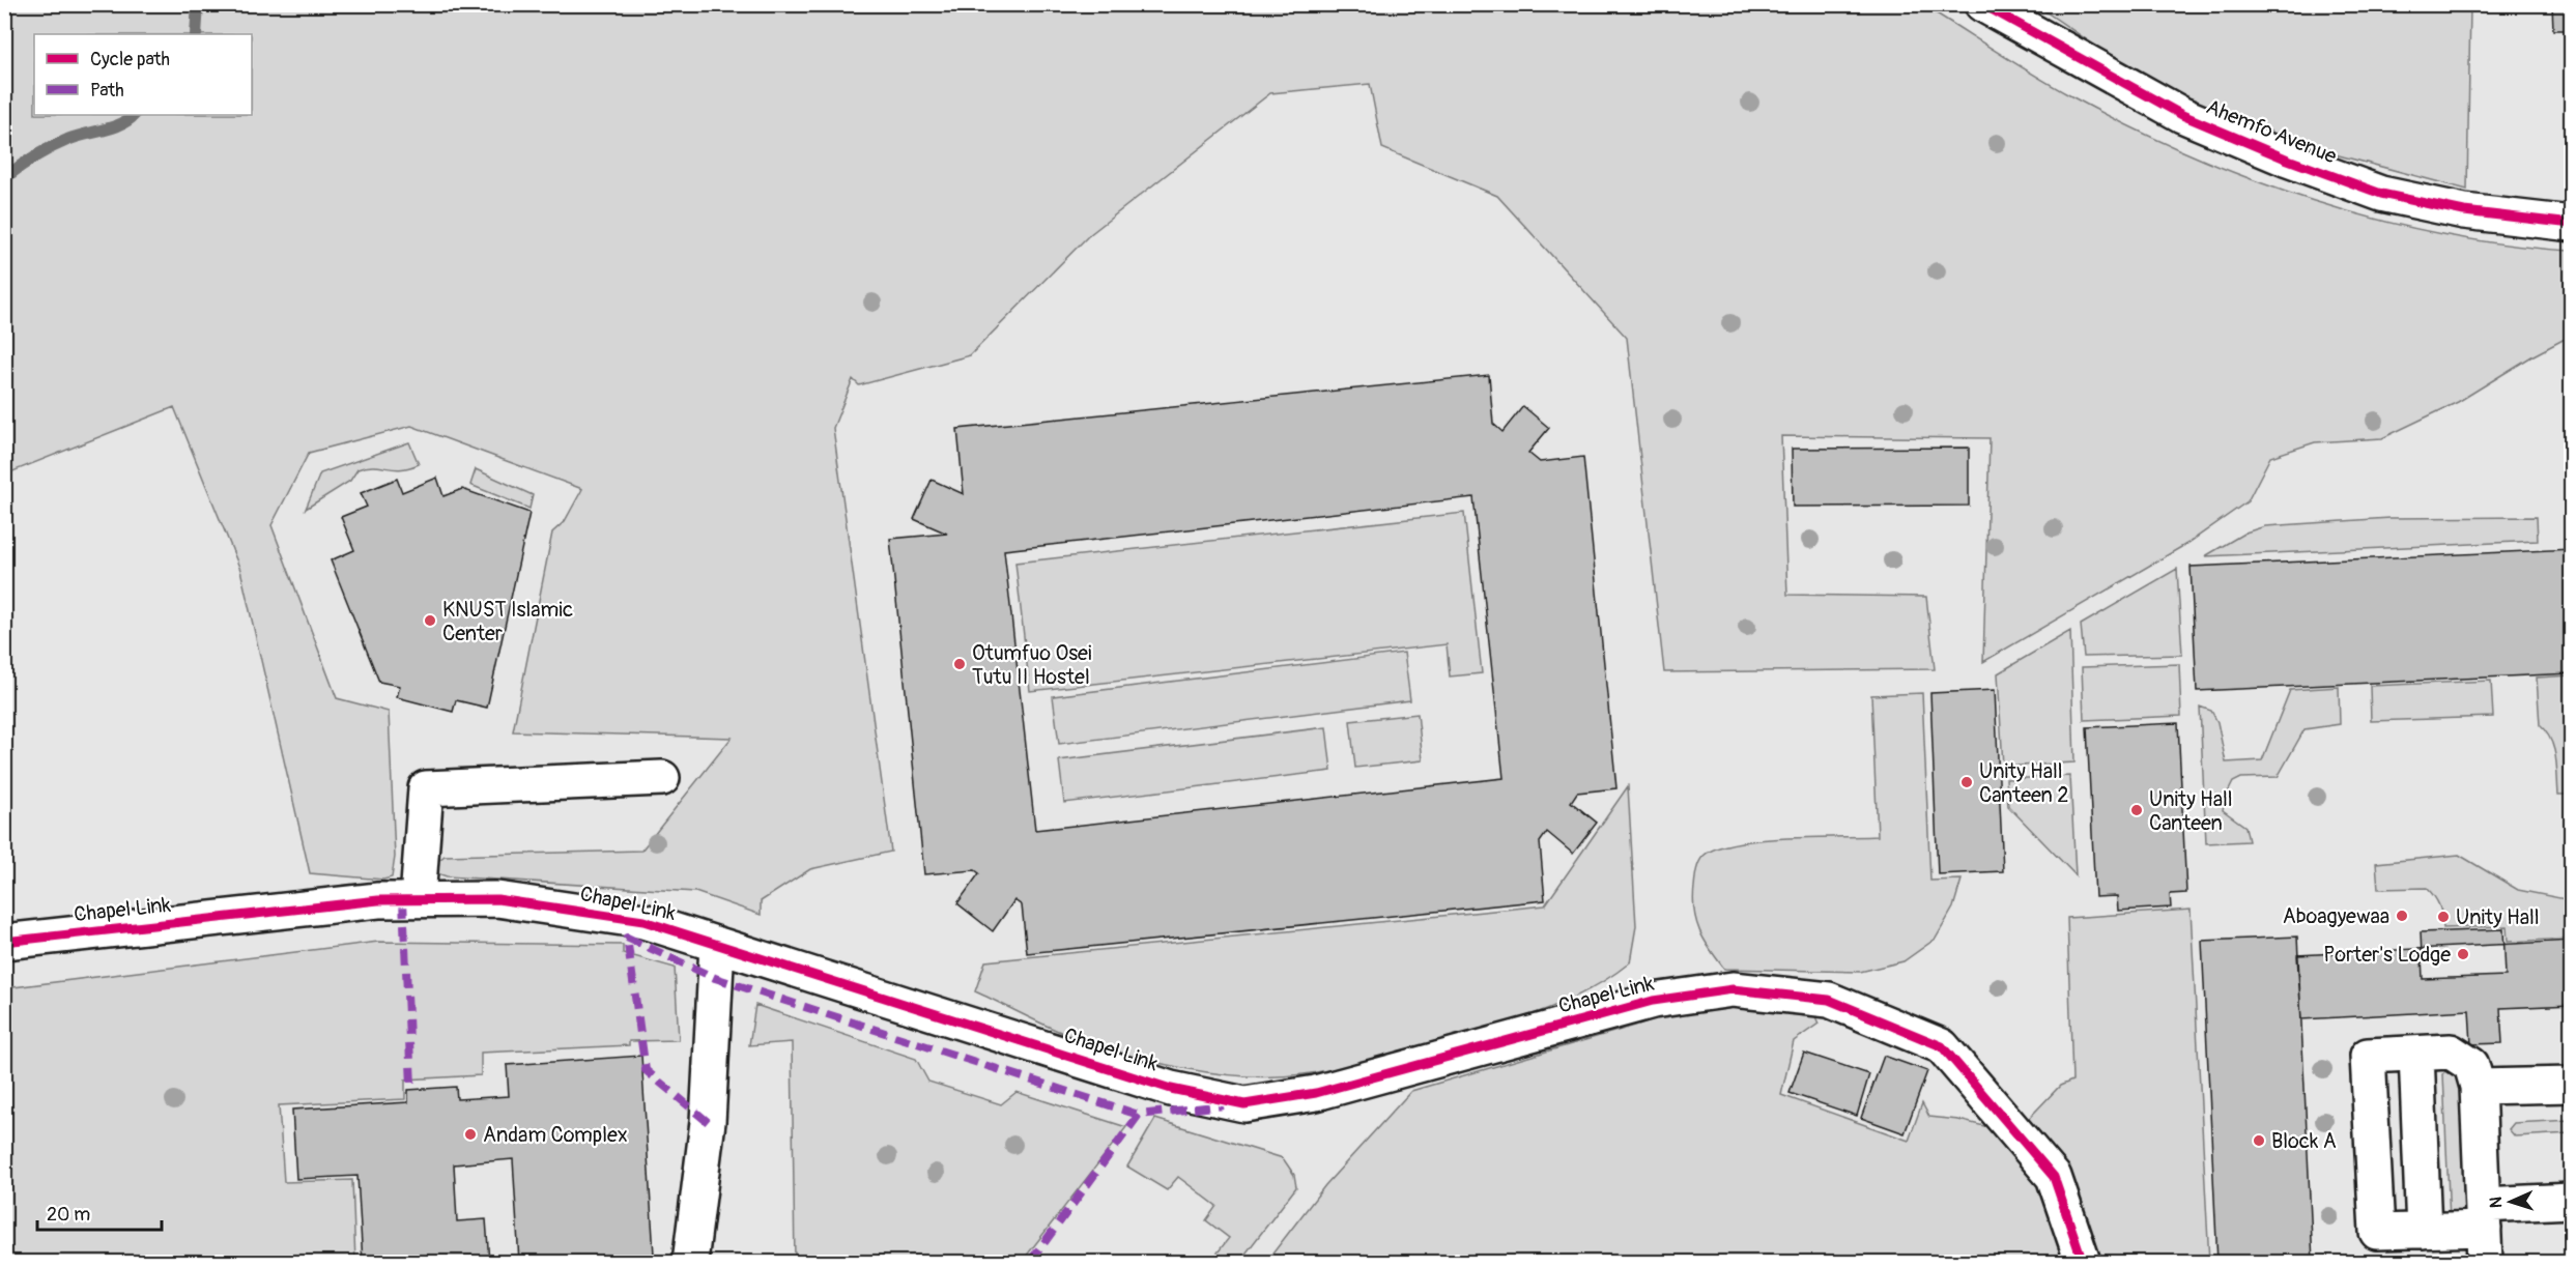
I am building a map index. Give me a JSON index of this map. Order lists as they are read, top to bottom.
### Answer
{
  "streets": {
    "street": ["Ahemfo Avenue", "Chapel Link"]
  },
  "places": [
    "KNUST Islamic Center",
    "Otumfuo Osei Tutu II Hostel",
    "Unity Hall Canteen 2",
    "Unity Hall Canteen",
    "Aboagyewaa",
    "Unity Hall",
    "Porter's Lodge",
    "Andam Complex",
    "Block A"
  ],
  "legend": ["Cycle path", "Path"],
  "scale_bar": "20 m",
  "north": "left"
}
